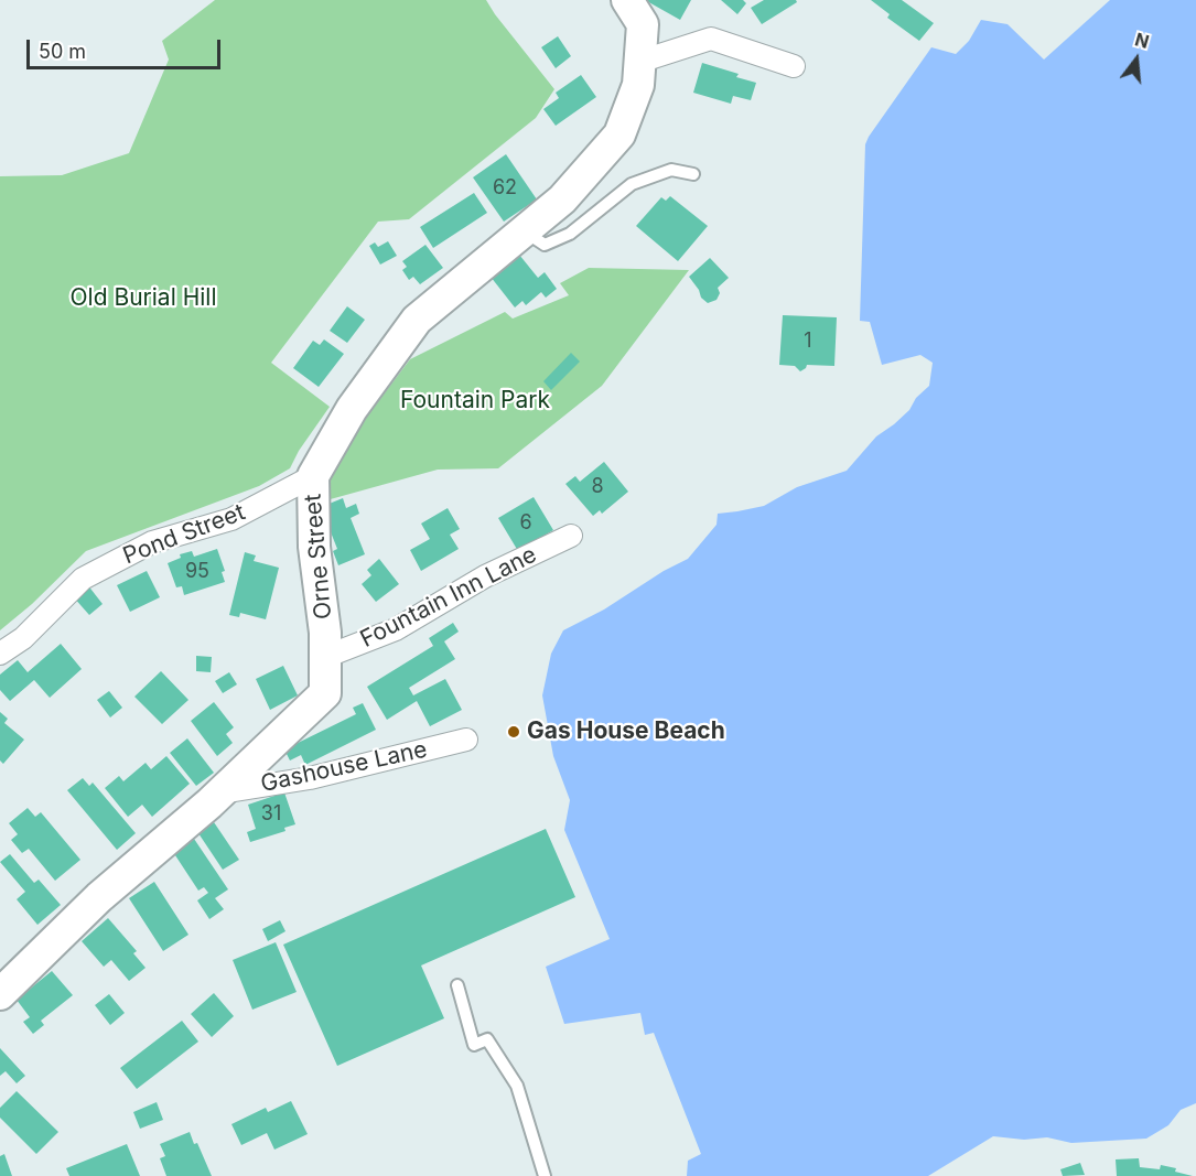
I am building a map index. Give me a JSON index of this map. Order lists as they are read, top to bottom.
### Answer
{
  "streets": {
    "street": [
      "Pond Street",
      "Orne Street",
      "Fountain Inn Lane",
      "Gashouse Lane"
    ]
  },
  "crossings": [
    ["Pond Street", "Orne Street"],
    ["Orne Street", "Fountain Inn Lane"],
    ["Orne Street", "Gashouse Lane"]
  ],
  "parks": ["Old Burial Hill", "Fountain Park"],
  "places": ["Gas House Beach"],
  "house_numbers": [
    "62",
    "1",
    "8",
    "6",
    "95",
    "31"
  ],
  "scale_bar": "50 m",
  "north": "top"
}
